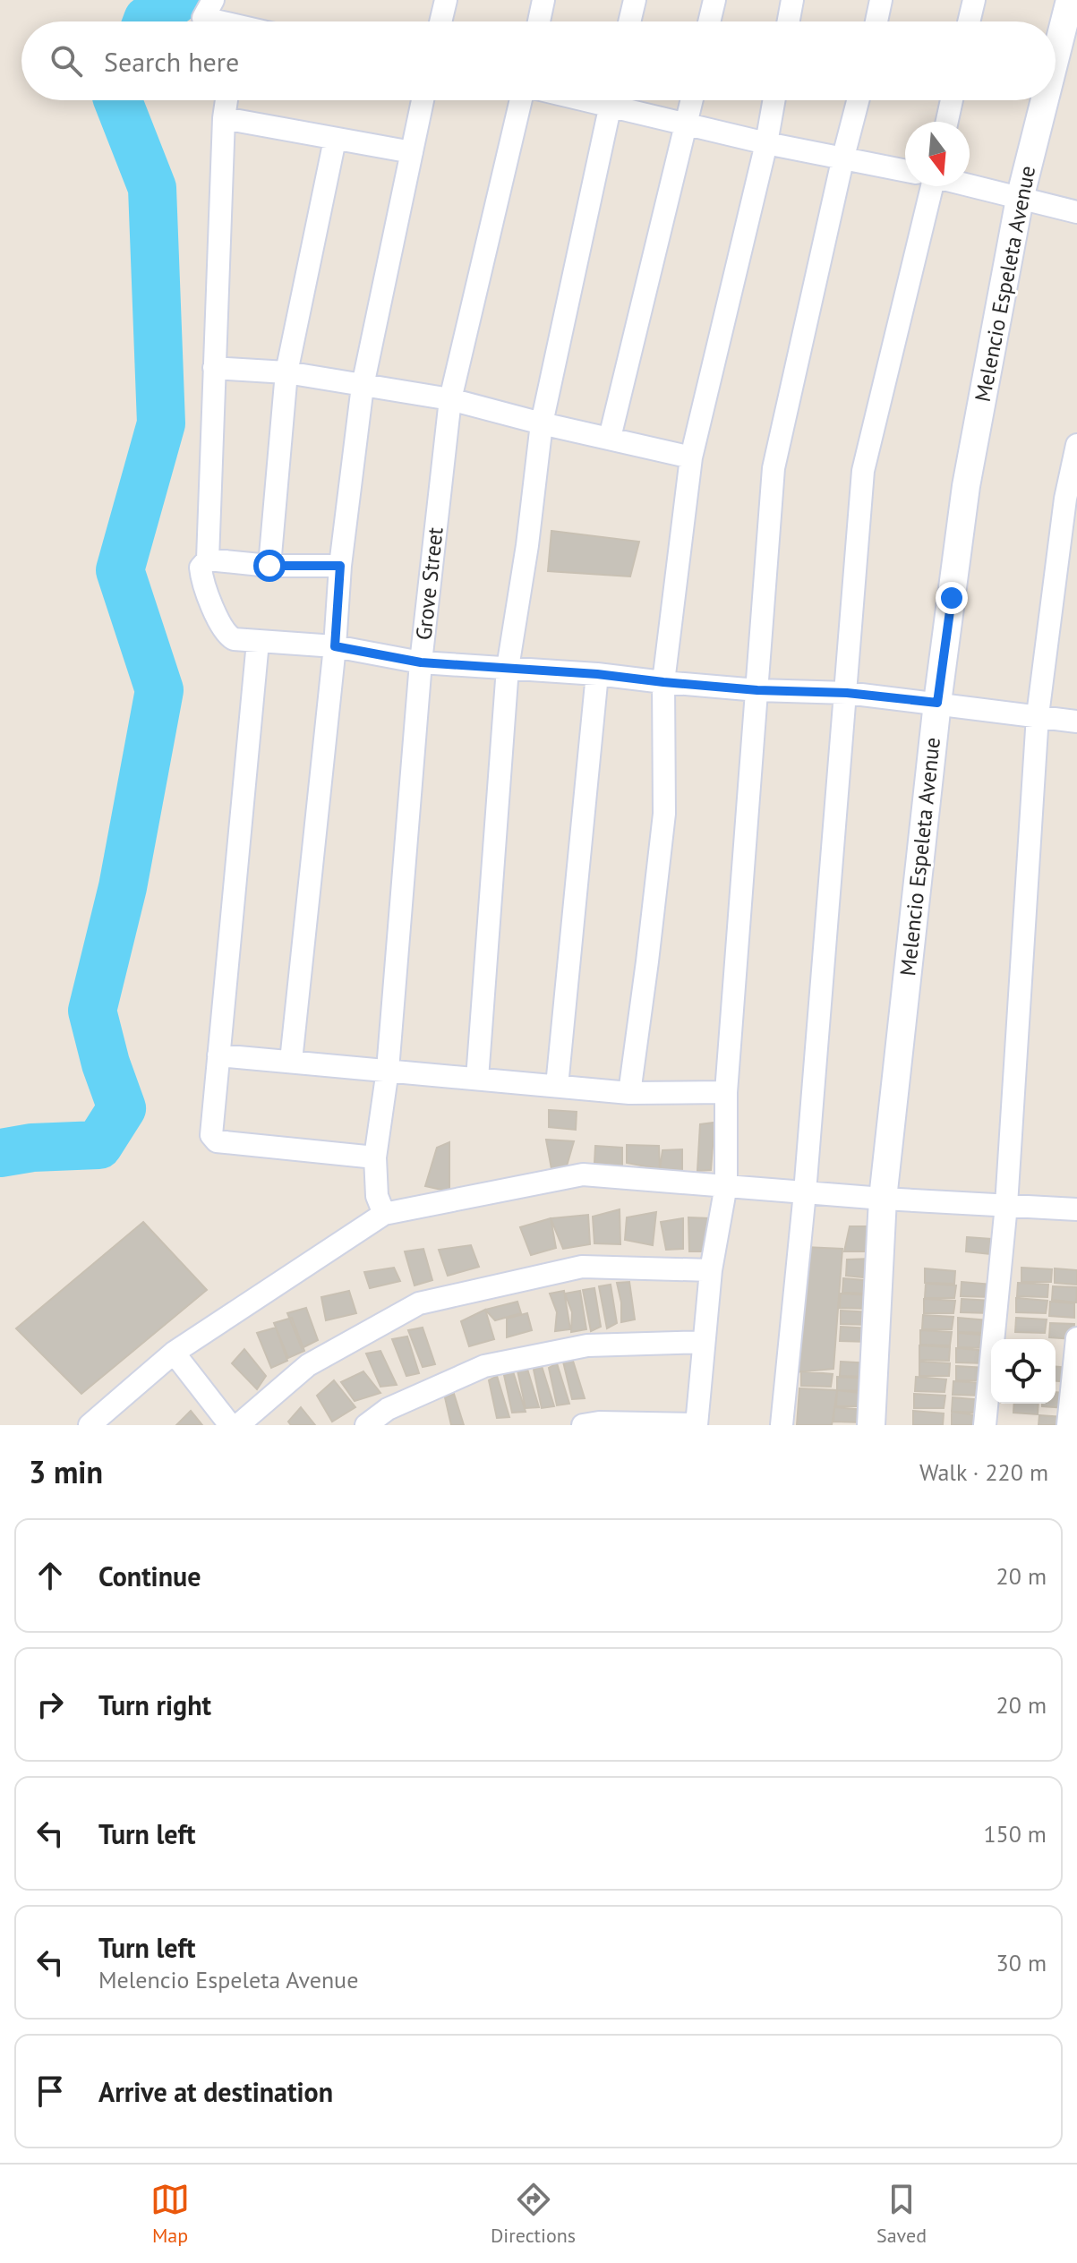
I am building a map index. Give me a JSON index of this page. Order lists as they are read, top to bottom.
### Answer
{
  "streets": {
    "street": ["Melencio Espeleta Avenue", "Grove Street"]
  },
  "north": "bottom",
  "page": {
    "search": "Search here",
    "heading": ["3 min", "Walk · 220 m"],
    "list": [
      ["Continue", "20 m"],
      ["Turn right", "20 m"],
      ["Turn left", "150 m"],
      ["Turn left", "Melencio Espeleta Avenue", "30 m"],
      "Arrive at destination"
    ],
    "nav": ["Map", "Directions", "Saved"]
  }
}
